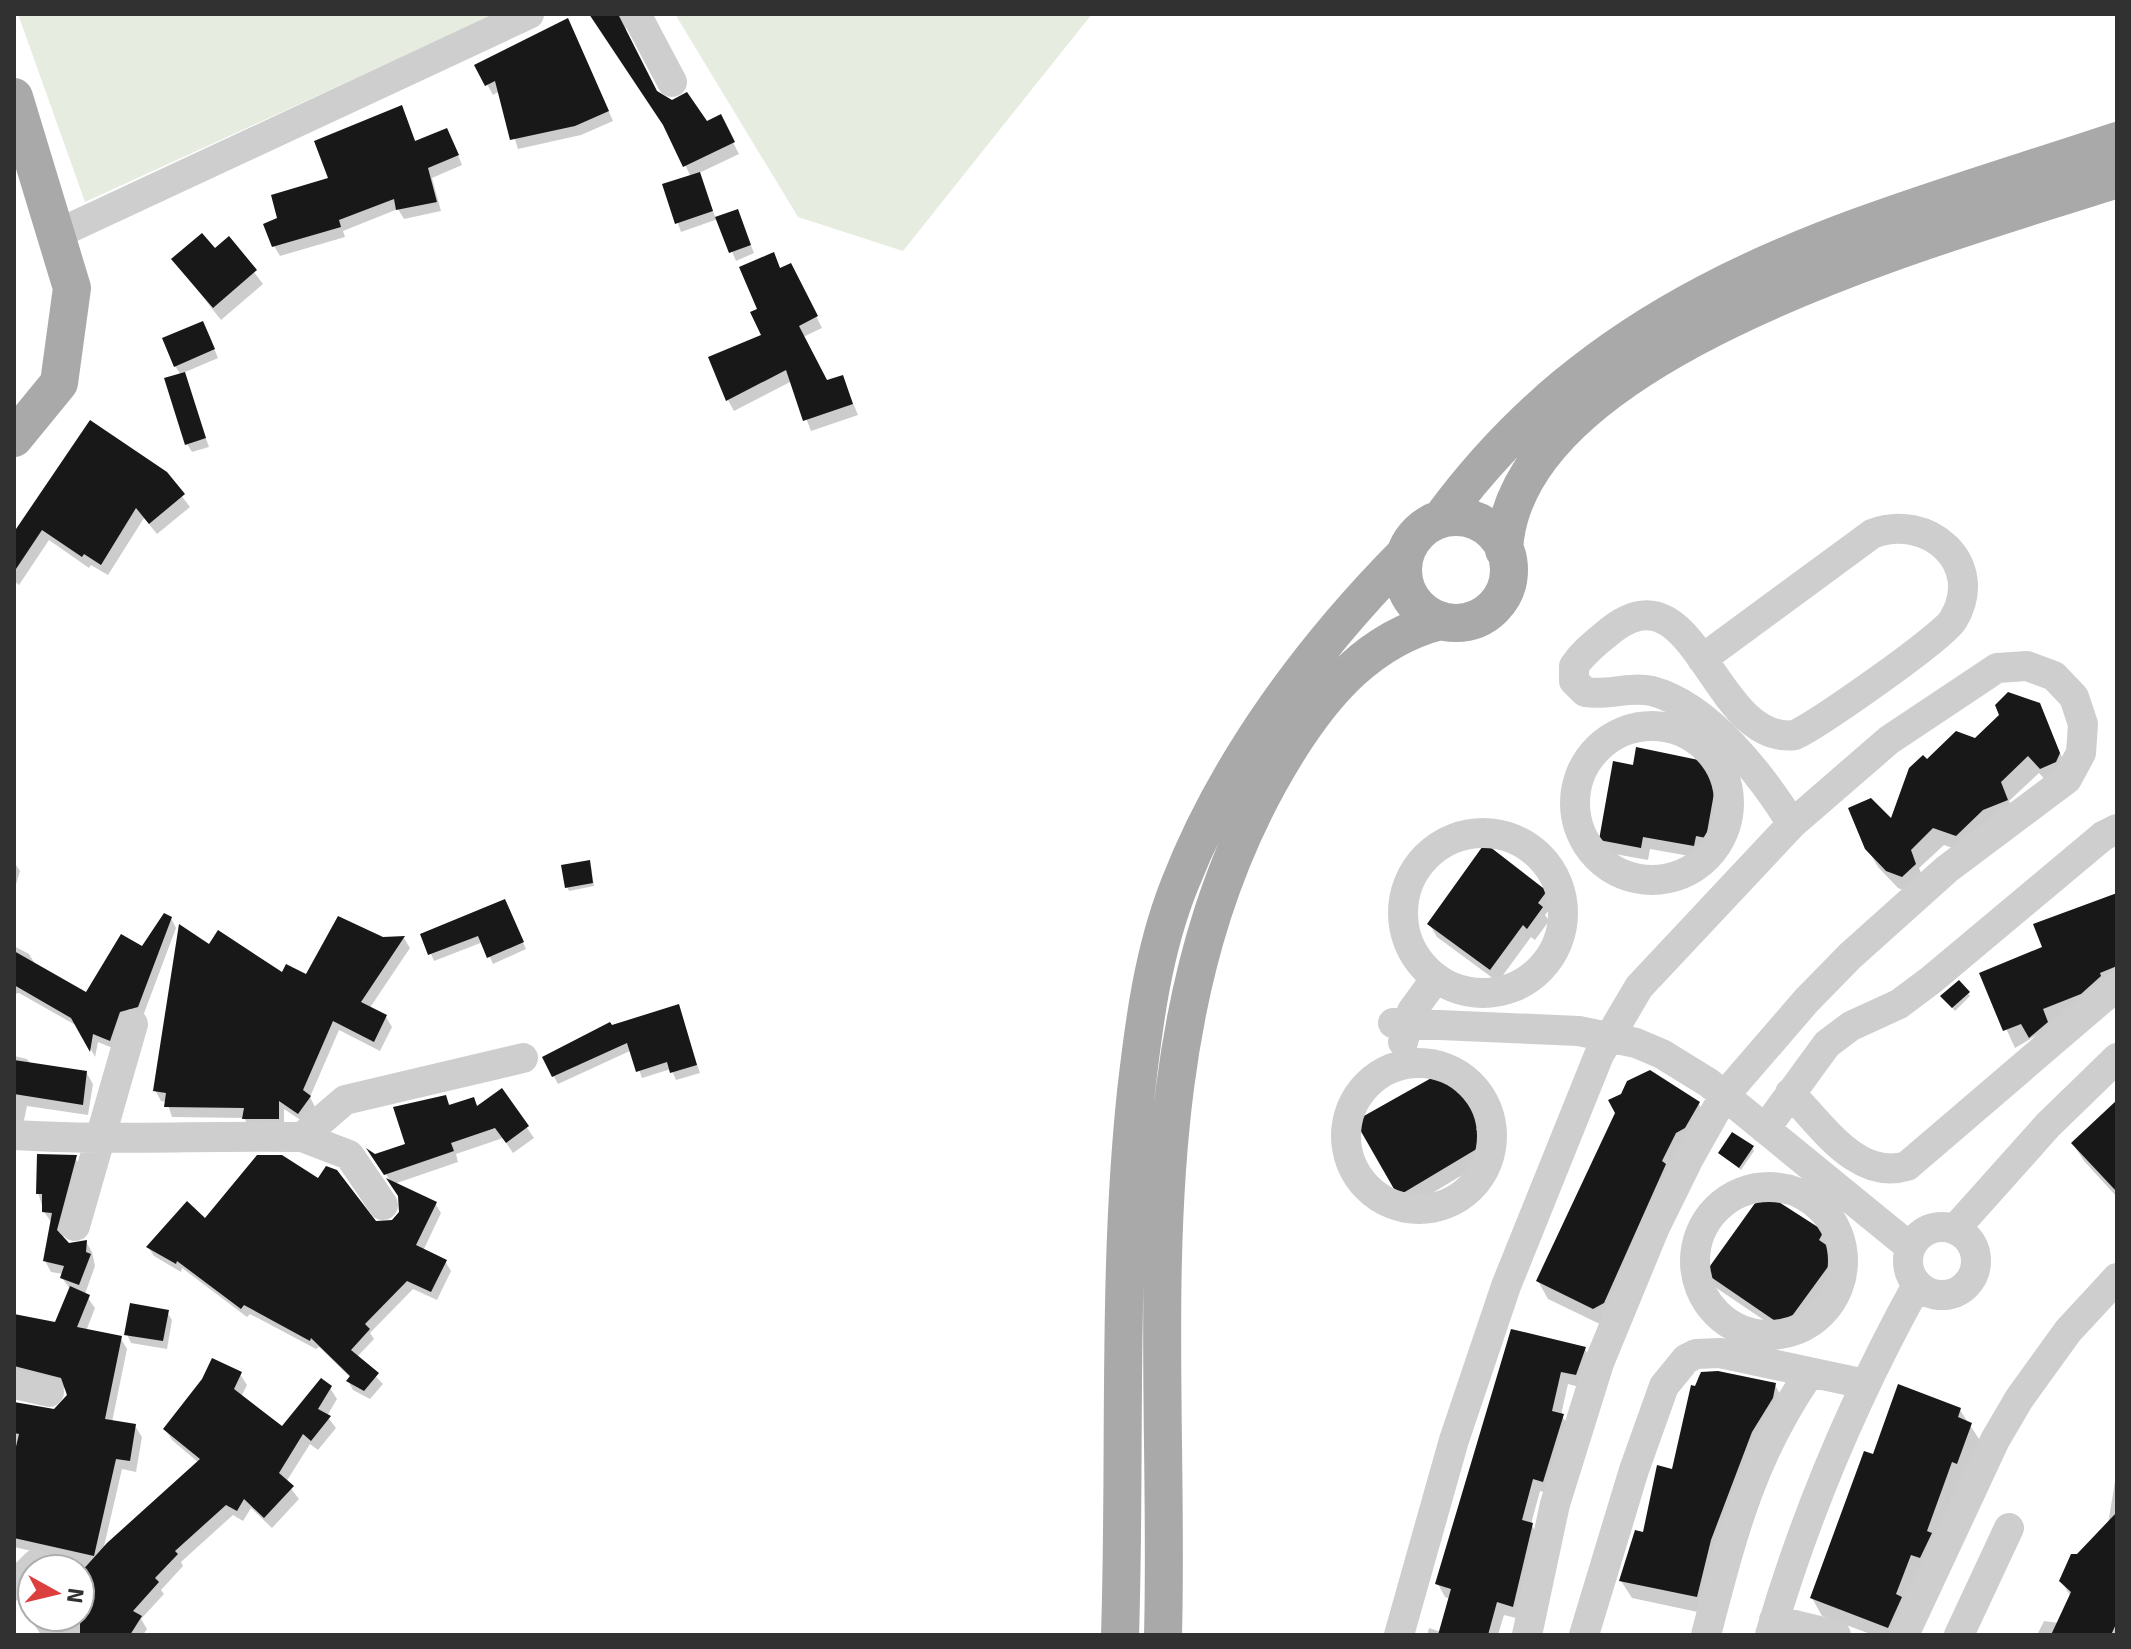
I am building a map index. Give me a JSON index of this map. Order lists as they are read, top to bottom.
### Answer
{
  "north": "right"
}
